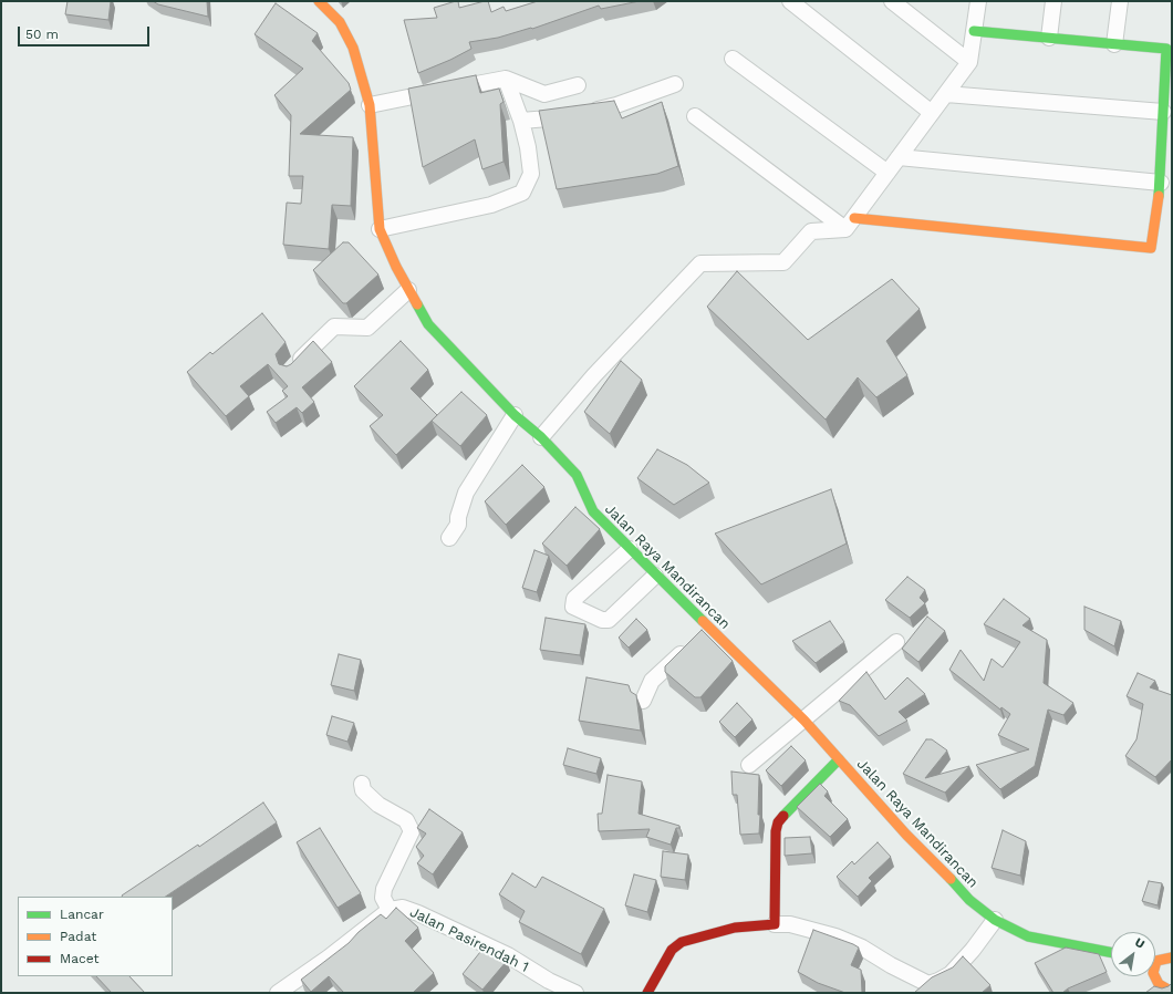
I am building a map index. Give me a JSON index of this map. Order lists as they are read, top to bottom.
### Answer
{
  "streets": {
    "main road": ["Jalan Raya Mandirancan"],
    "street": ["Jalan Pasirendah 1"]
  },
  "legend": ["Lancar", "Padat", "Macet"],
  "scale_bar": "50 m",
  "north": "top right"
}
